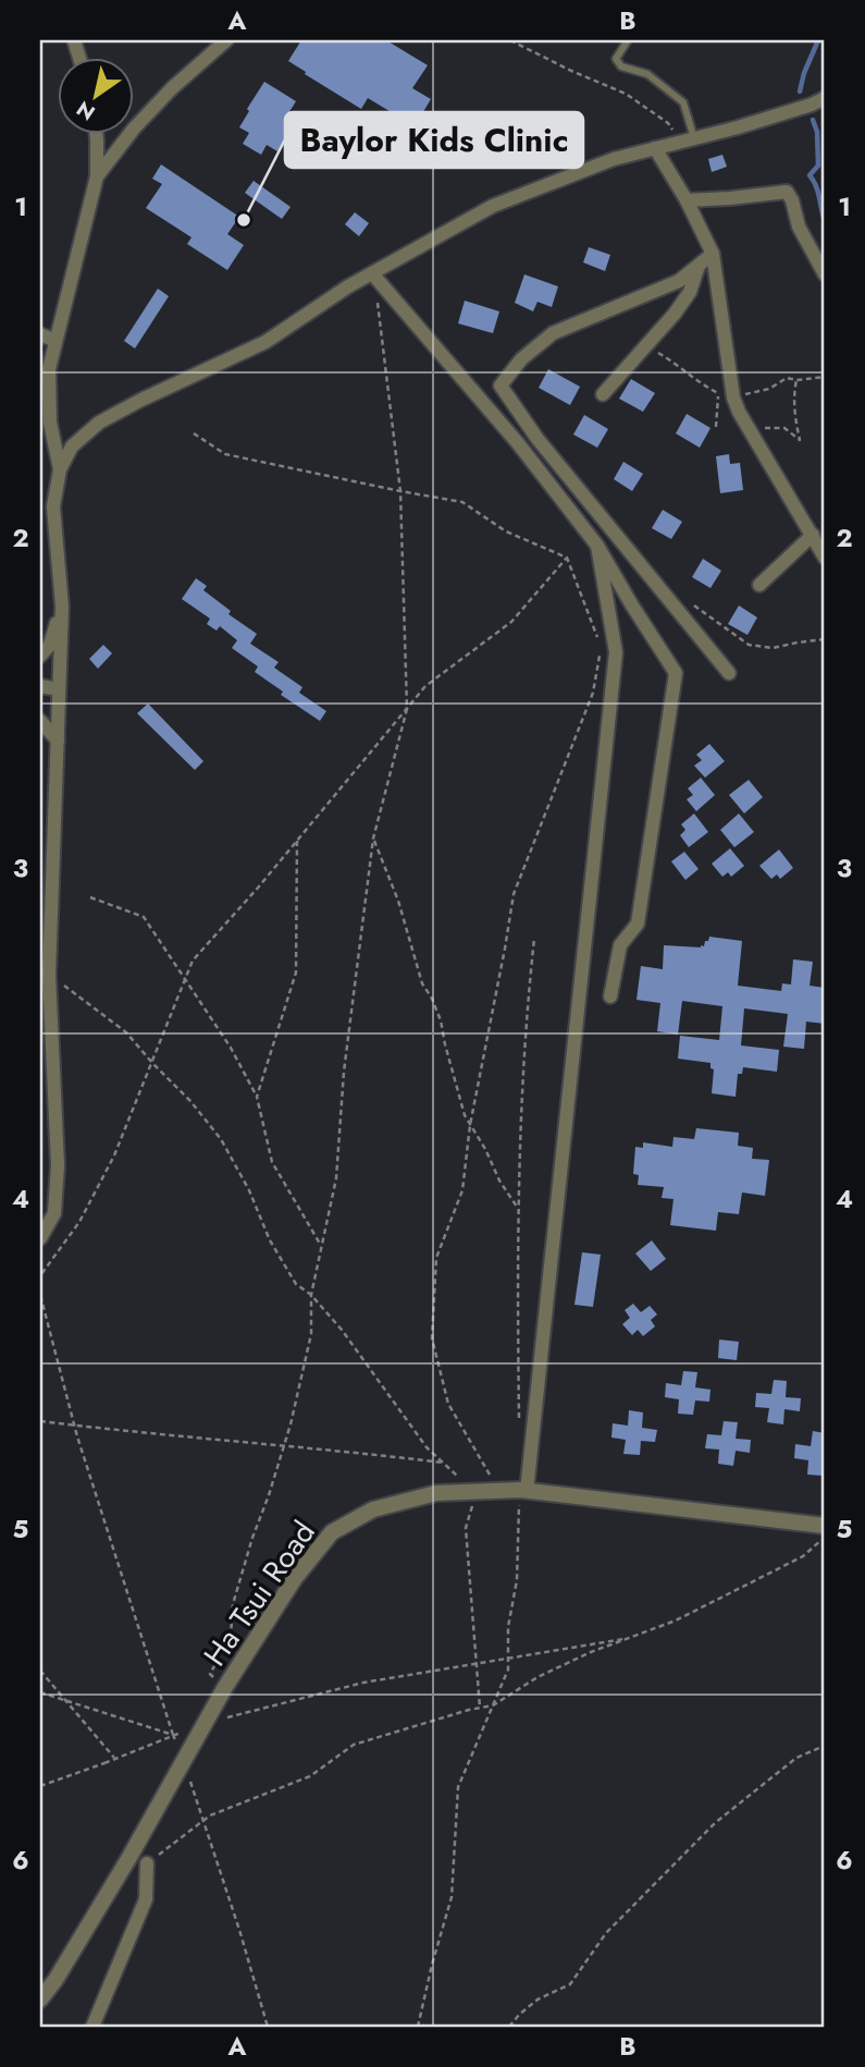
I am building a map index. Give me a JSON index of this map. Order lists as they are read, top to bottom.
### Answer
{
  "streets": {
    "street": ["Ha Tsui Road"]
  },
  "places": ["Baylor Kids Clinic"],
  "north": "bottom left",
  "grid": {
    "columns": ["A", "B"],
    "rows": [
      "1",
      "2",
      "3",
      "4",
      "5",
      "6"
    ]
  }
}
